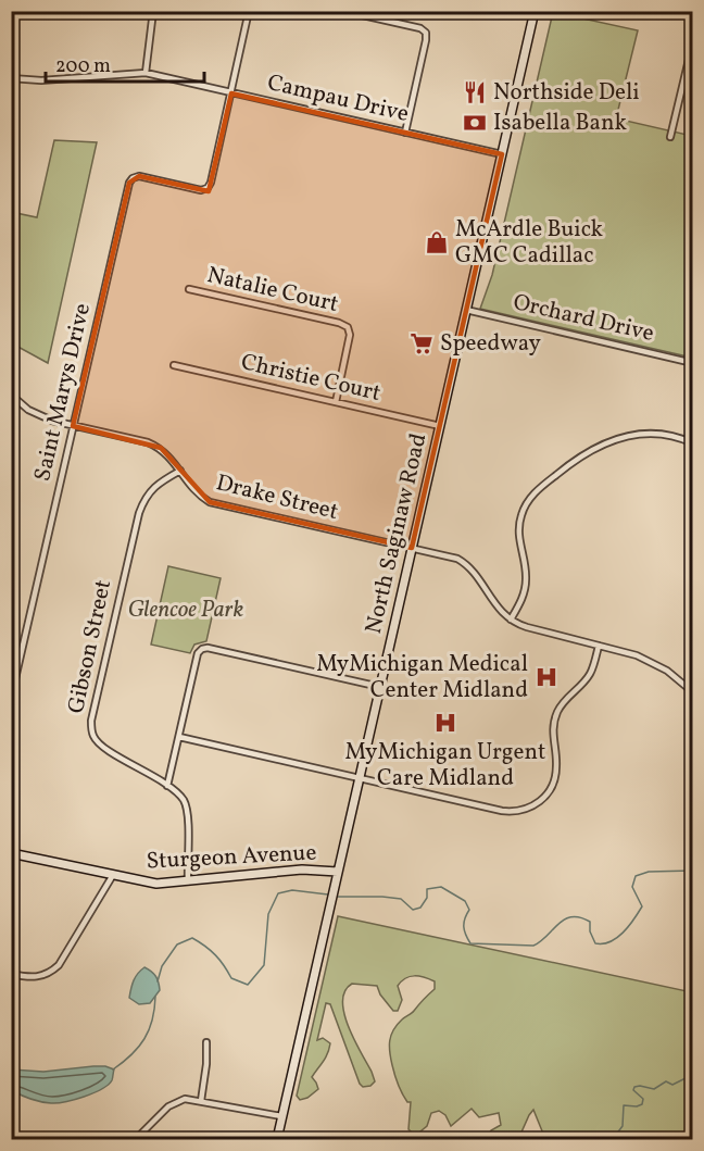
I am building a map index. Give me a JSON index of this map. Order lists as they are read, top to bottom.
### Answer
{
  "streets": {
    "main road": ["North Saginaw Road", "Sturgeon Avenue"],
    "street": [
      "Campau Drive",
      "Natalie Court",
      "Orchard Drive",
      "Christie Court",
      "Saint Marys Drive",
      "Drake Street",
      "Gibson Street"
    ]
  },
  "crossings": [
    ["Campau Drive", "Saint Marys Drive"],
    ["Campau Drive", "North Saginaw Road"],
    ["Natalie Court", "Christie Court"],
    ["Orchard Drive", "North Saginaw Road"],
    ["Christie Court", "North Saginaw Road"],
    ["Saint Marys Drive", "Drake Street"],
    ["Drake Street", "North Saginaw Road"],
    ["Drake Street", "Gibson Street"],
    ["North Saginaw Road", "Sturgeon Avenue"],
    ["Gibson Street", "Sturgeon Avenue"]
  ],
  "parks": ["Glencoe Park"],
  "places": {
    "restaurant": ["Northside Deli"],
    "bank": ["Isabella Bank"],
    "shop": ["McArdle Buick GMC Cadillac"],
    "supermarket": ["Speedway"],
    "hospital": ["MyMichigan Medical Center Midland", "MyMichigan Urgent Care Midland"]
  },
  "scale_bar": "200 m"
}
